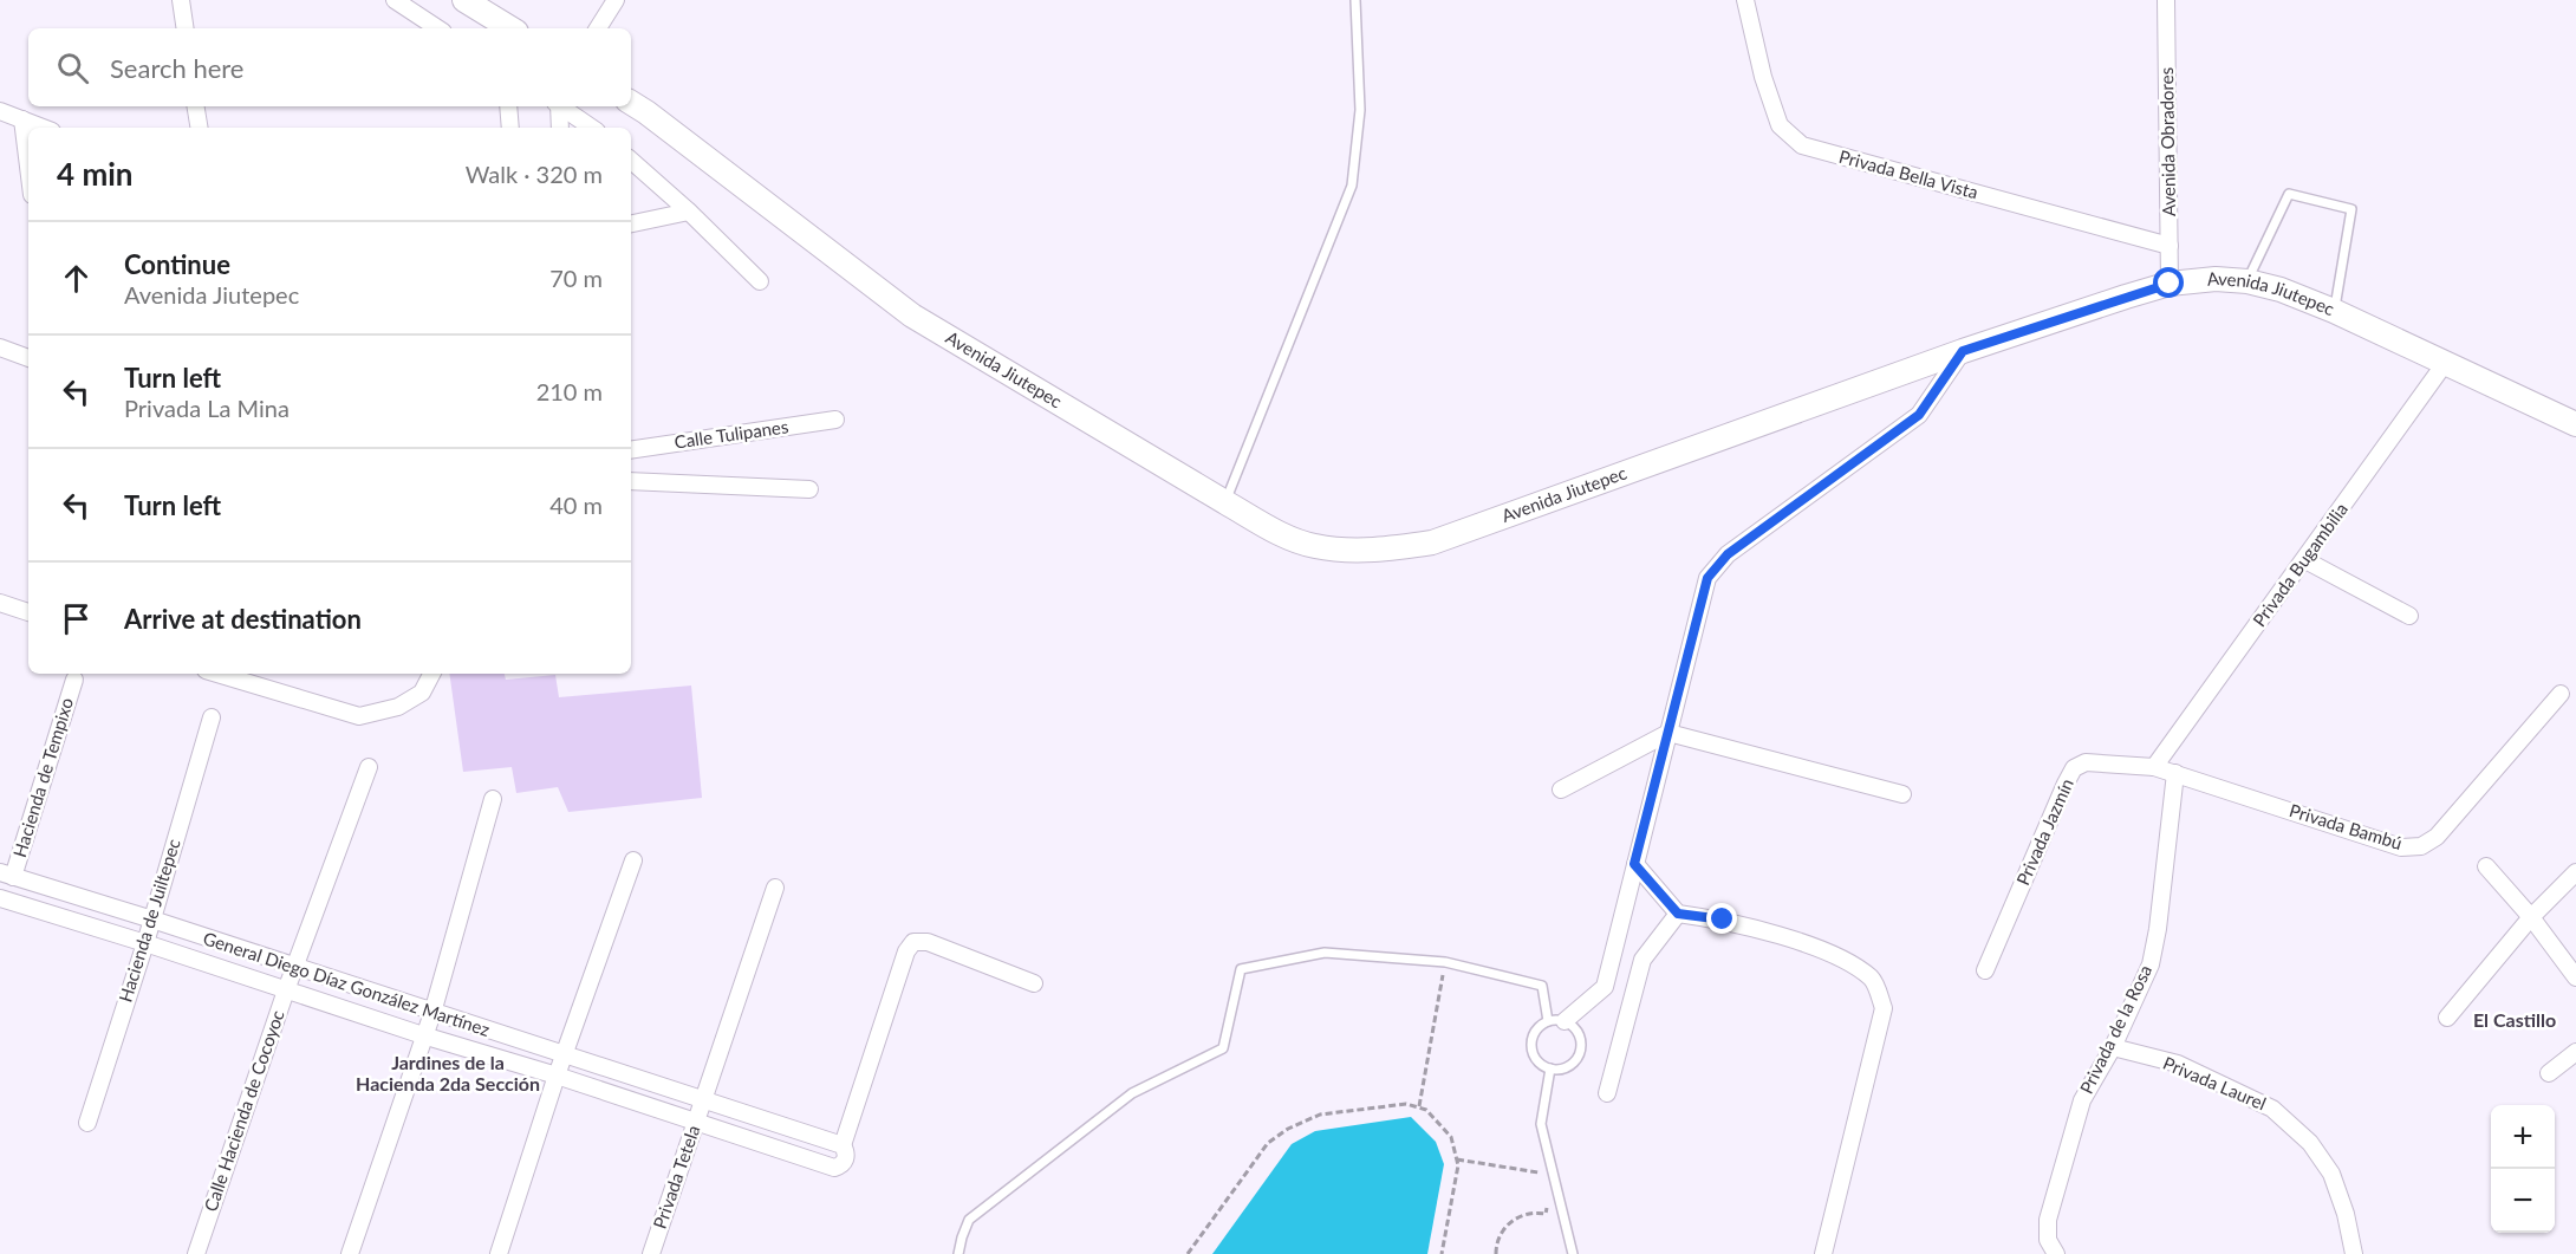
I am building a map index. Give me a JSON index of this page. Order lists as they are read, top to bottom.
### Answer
{
  "streets": {
    "main road": ["Avenida Jiutepec"],
    "street": [
      "Avenida Obradores",
      "Privada Bella Vista",
      "Calle Tulipanes",
      "Privada Bugambilia",
      "Hacienda de Tempixo",
      "Privada Bambú",
      "Privada Jazmín",
      "Hacienda de Juiltepec",
      "General Diego Díaz González Martínez",
      "Privada de la Rosa",
      "Privada Laurel",
      "Calle Hacienda de Cocoyoc",
      "Privada Tetela"
    ]
  },
  "crossings": [
    ["Avenida Obradores", "Privada Bella Vista"],
    ["Avenida Obradores", "Avenida Jiutepec"],
    ["Avenida Jiutepec", "Privada Bugambilia"],
    ["Privada Bugambilia", "Privada Bambú"],
    ["Privada Bugambilia", "Privada Jazmín"],
    ["Hacienda de Tempixo", "General Diego Díaz González Martínez"],
    ["Privada Bambú", "Privada Jazmín"],
    ["Privada Bambú", "Privada de la Rosa"],
    ["Hacienda de Juiltepec", "General Diego Díaz González Martínez"],
    ["General Diego Díaz González Martínez", "Calle Hacienda de Cocoyoc"],
    ["General Diego Díaz González Martínez", "Privada Tetela"],
    ["Privada de la Rosa", "Privada Laurel"]
  ],
  "districts": ["El Castillo", "Jardines de la Hacienda 2da Sección"],
  "page": {
    "search": "Search here",
    "heading": ["4 min", "Walk · 320 m"],
    "list": [
      ["Continue", "Avenida Jiutepec", "70 m"],
      ["Turn left", "Privada La Mina", "210 m"],
      ["Turn left", "40 m"],
      "Arrive at destination"
    ],
    "map_buttons": ["+", "−"]
  }
}
